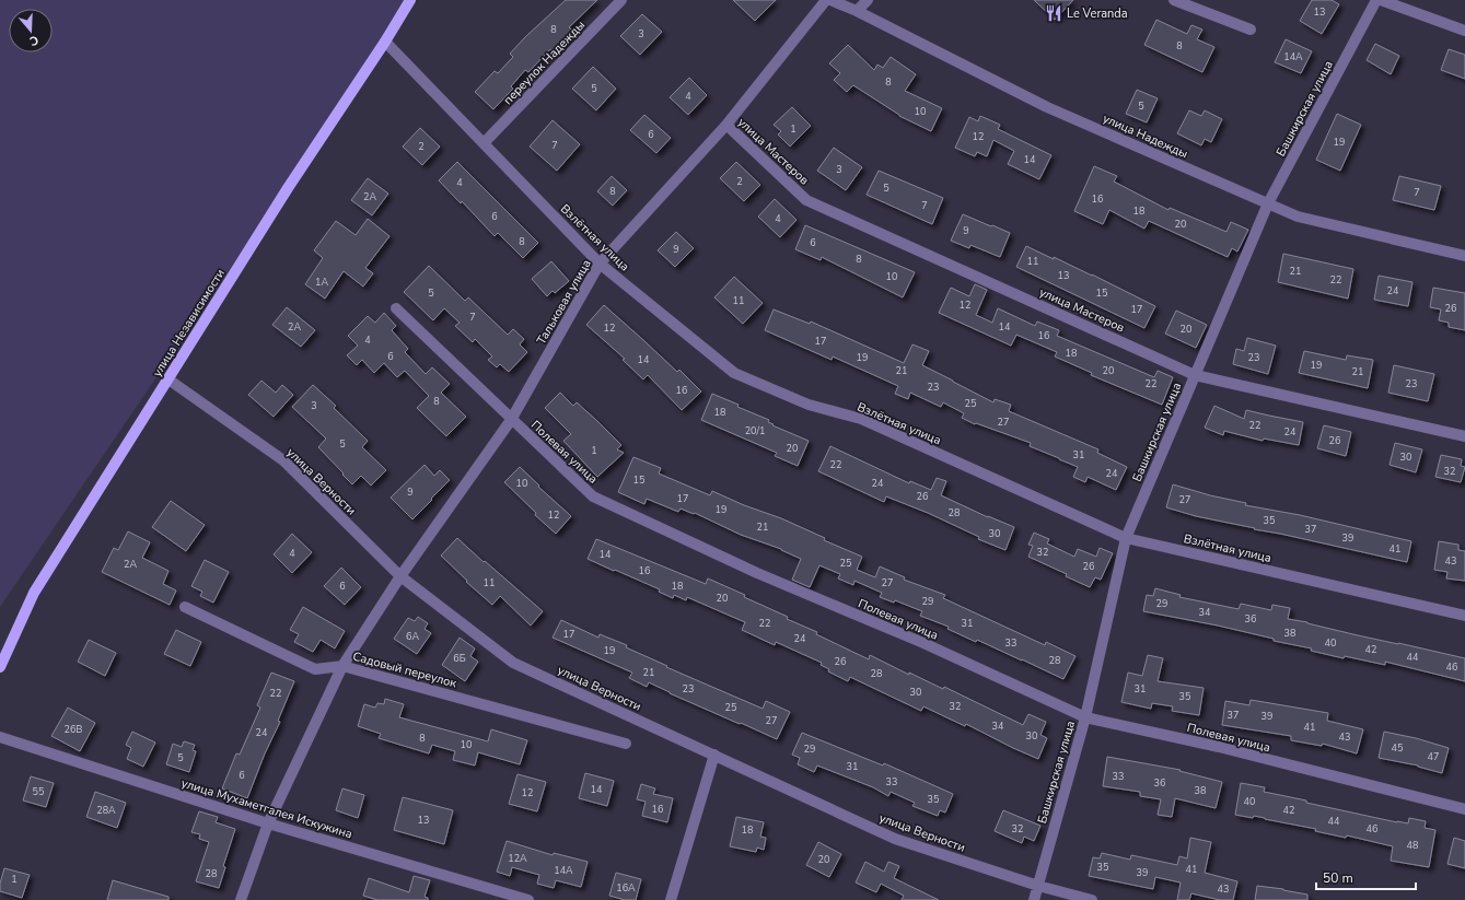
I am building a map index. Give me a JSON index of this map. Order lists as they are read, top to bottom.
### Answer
{
  "streets": {
    "main road": ["улица Независимости"],
    "street": [
      "переулок Надежды",
      "Башкирская улица",
      "улица Надежды",
      "улица Мастеров",
      "Взлётная улица",
      "Тальковая улица",
      "Полевая улица",
      "улица Верности",
      "Садовый переулок",
      "улица Мухаметгалея Искужина"
    ]
  },
  "crossings": [
    ["переулок Надежды", "Взлётная улица"],
    ["Башкирская улица", "улица Надежды"],
    ["Башкирская улица", "улица Мастеров"],
    ["Башкирская улица", "Взлётная улица"],
    ["Башкирская улица", "Полевая улица"],
    ["Башкирская улица", "улица Верности"],
    ["улица Мастеров", "Тальковая улица"],
    ["Взлётная улица", "Тальковая улица"],
    ["Взлётная улица", "улица Независимости"],
    ["Тальковая улица", "Полевая улица"],
    ["Тальковая улица", "улица Верности"],
    ["Тальковая улица", "Садовый переулок"],
    ["Тальковая улица", "улица Мухаметгалея Искужина"],
    ["улица Независимости", "улица Верности"]
  ],
  "places": {
    "restaurant": ["Le Veranda"]
  },
  "house_numbers": [
    "13",
    "8",
    "3",
    "8",
    "14А",
    "8",
    "5",
    "4",
    "5",
    "10",
    "1",
    "6",
    "12",
    "19",
    "7",
    "2",
    "14",
    "3",
    "2",
    "4",
    "5",
    "8",
    "7",
    "2А",
    "16",
    "7",
    "18",
    "6",
    "4",
    "20",
    "9",
    "8",
    "6",
    "9",
    "8",
    "11",
    "21",
    "13",
    "10",
    "22",
    "1А",
    "24",
    "5",
    "15",
    "11",
    "12",
    "26",
    "17",
    "7",
    "2А",
    "14",
    "12",
    "20",
    "16",
    "4",
    "17",
    "18",
    "6",
    "19",
    "23",
    "14",
    "19",
    "21",
    "20",
    "21",
    "22",
    "23",
    "23",
    "16",
    "8",
    "25",
    "3",
    "18",
    "27",
    "22",
    "20/1",
    "24",
    "26",
    "5",
    "20",
    "1",
    "31",
    "30",
    "22",
    "32",
    "24",
    "15",
    "10",
    "24",
    "9",
    "26",
    "17",
    "27",
    "19",
    "28",
    "12",
    "35",
    "21",
    "37",
    "30",
    "39",
    "41",
    "32",
    "4",
    "14",
    "43",
    "25",
    "2А",
    "26",
    "16",
    "11",
    "27",
    "6",
    "18",
    "20",
    "29",
    "29",
    "34",
    "36",
    "22",
    "31",
    "38",
    "17",
    "6А",
    "24",
    "33",
    "40",
    "42",
    "19",
    "44",
    "6Б",
    "28",
    "26",
    "46",
    "21",
    "28",
    "23",
    "31",
    "30",
    "22",
    "35",
    "32",
    "25",
    "37",
    "39",
    "27",
    "34",
    "41",
    "26В",
    "24",
    "30",
    "43",
    "8",
    "10",
    "45",
    "29",
    "47",
    "5",
    "31",
    "6",
    "33",
    "33",
    "36",
    "14",
    "38",
    "55",
    "12",
    "35",
    "40",
    "16",
    "28А",
    "42",
    "13",
    "44",
    "32",
    "46",
    "18",
    "48",
    "12А",
    "20",
    "35",
    "41",
    "14А",
    "39",
    "28",
    "1",
    "16А",
    "43"
  ],
  "scale_bar": "50 m",
  "north": "bottom"
}
